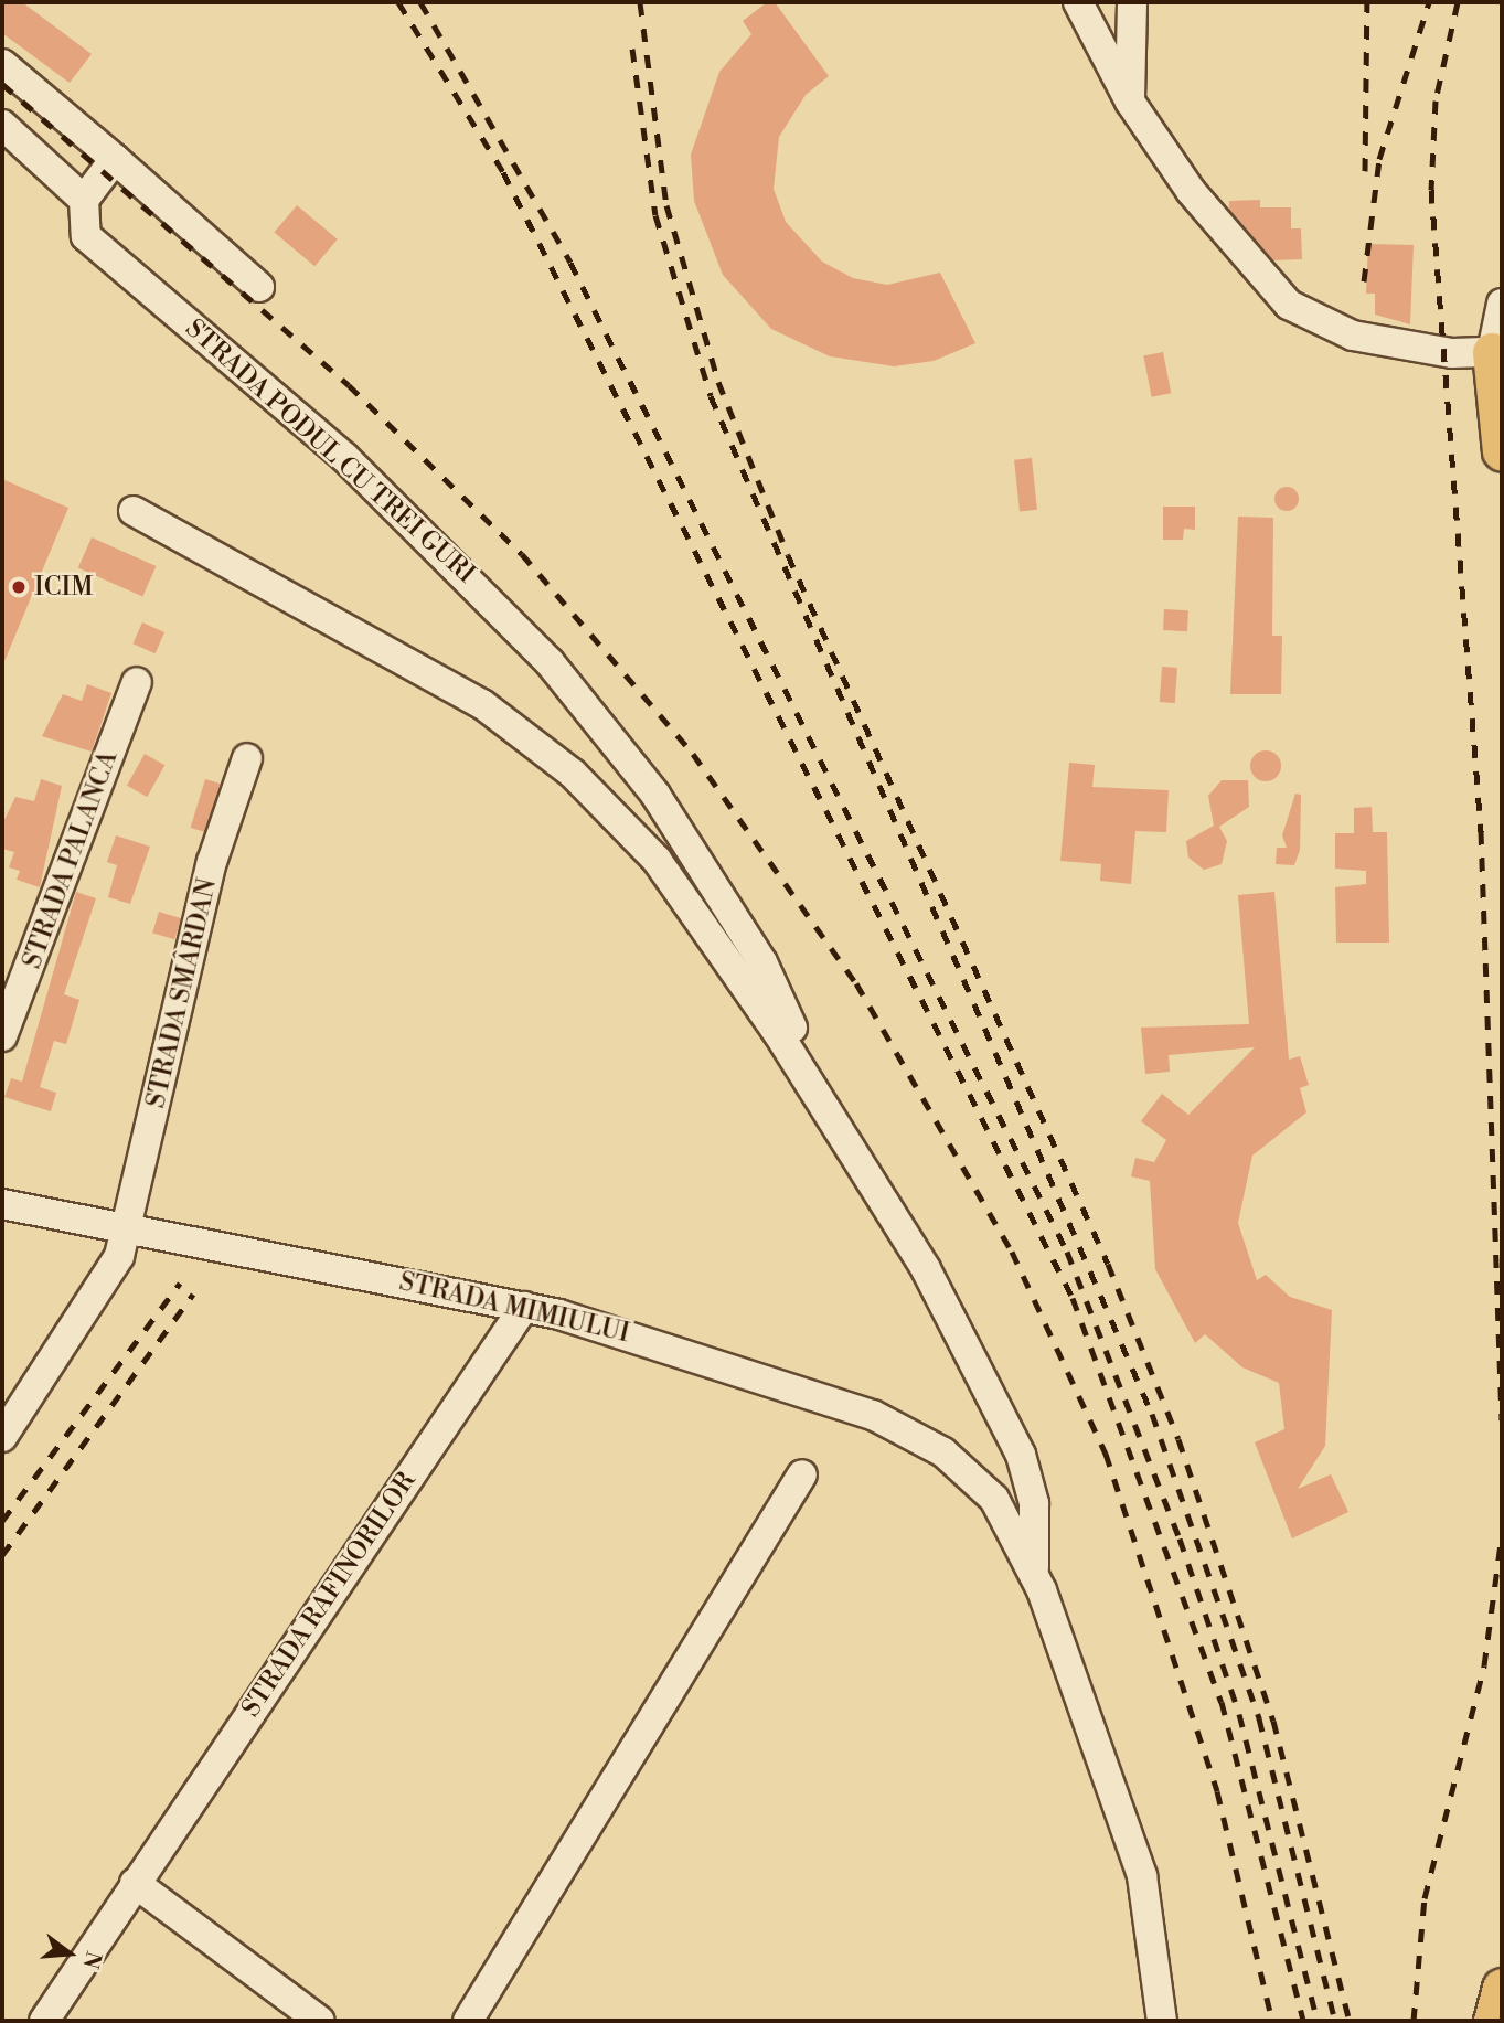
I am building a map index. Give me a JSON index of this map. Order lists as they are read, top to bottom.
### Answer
{
  "streets": {
    "street": [
      "STRADA PODUL CU TREI GURI",
      "STRADA PALANCA",
      "STRADA SMÂRDAN",
      "STRADA MIMIULUI",
      "STRADA RAFINORILOR"
    ]
  },
  "crossings": [
    ["STRADA PODUL CU TREI GURI", "STRADA MIMIULUI"],
    ["STRADA SMÂRDAN", "STRADA MIMIULUI"],
    ["STRADA MIMIULUI", "STRADA RAFINORILOR"]
  ],
  "places": ["ICIM"],
  "north": "right"
}
